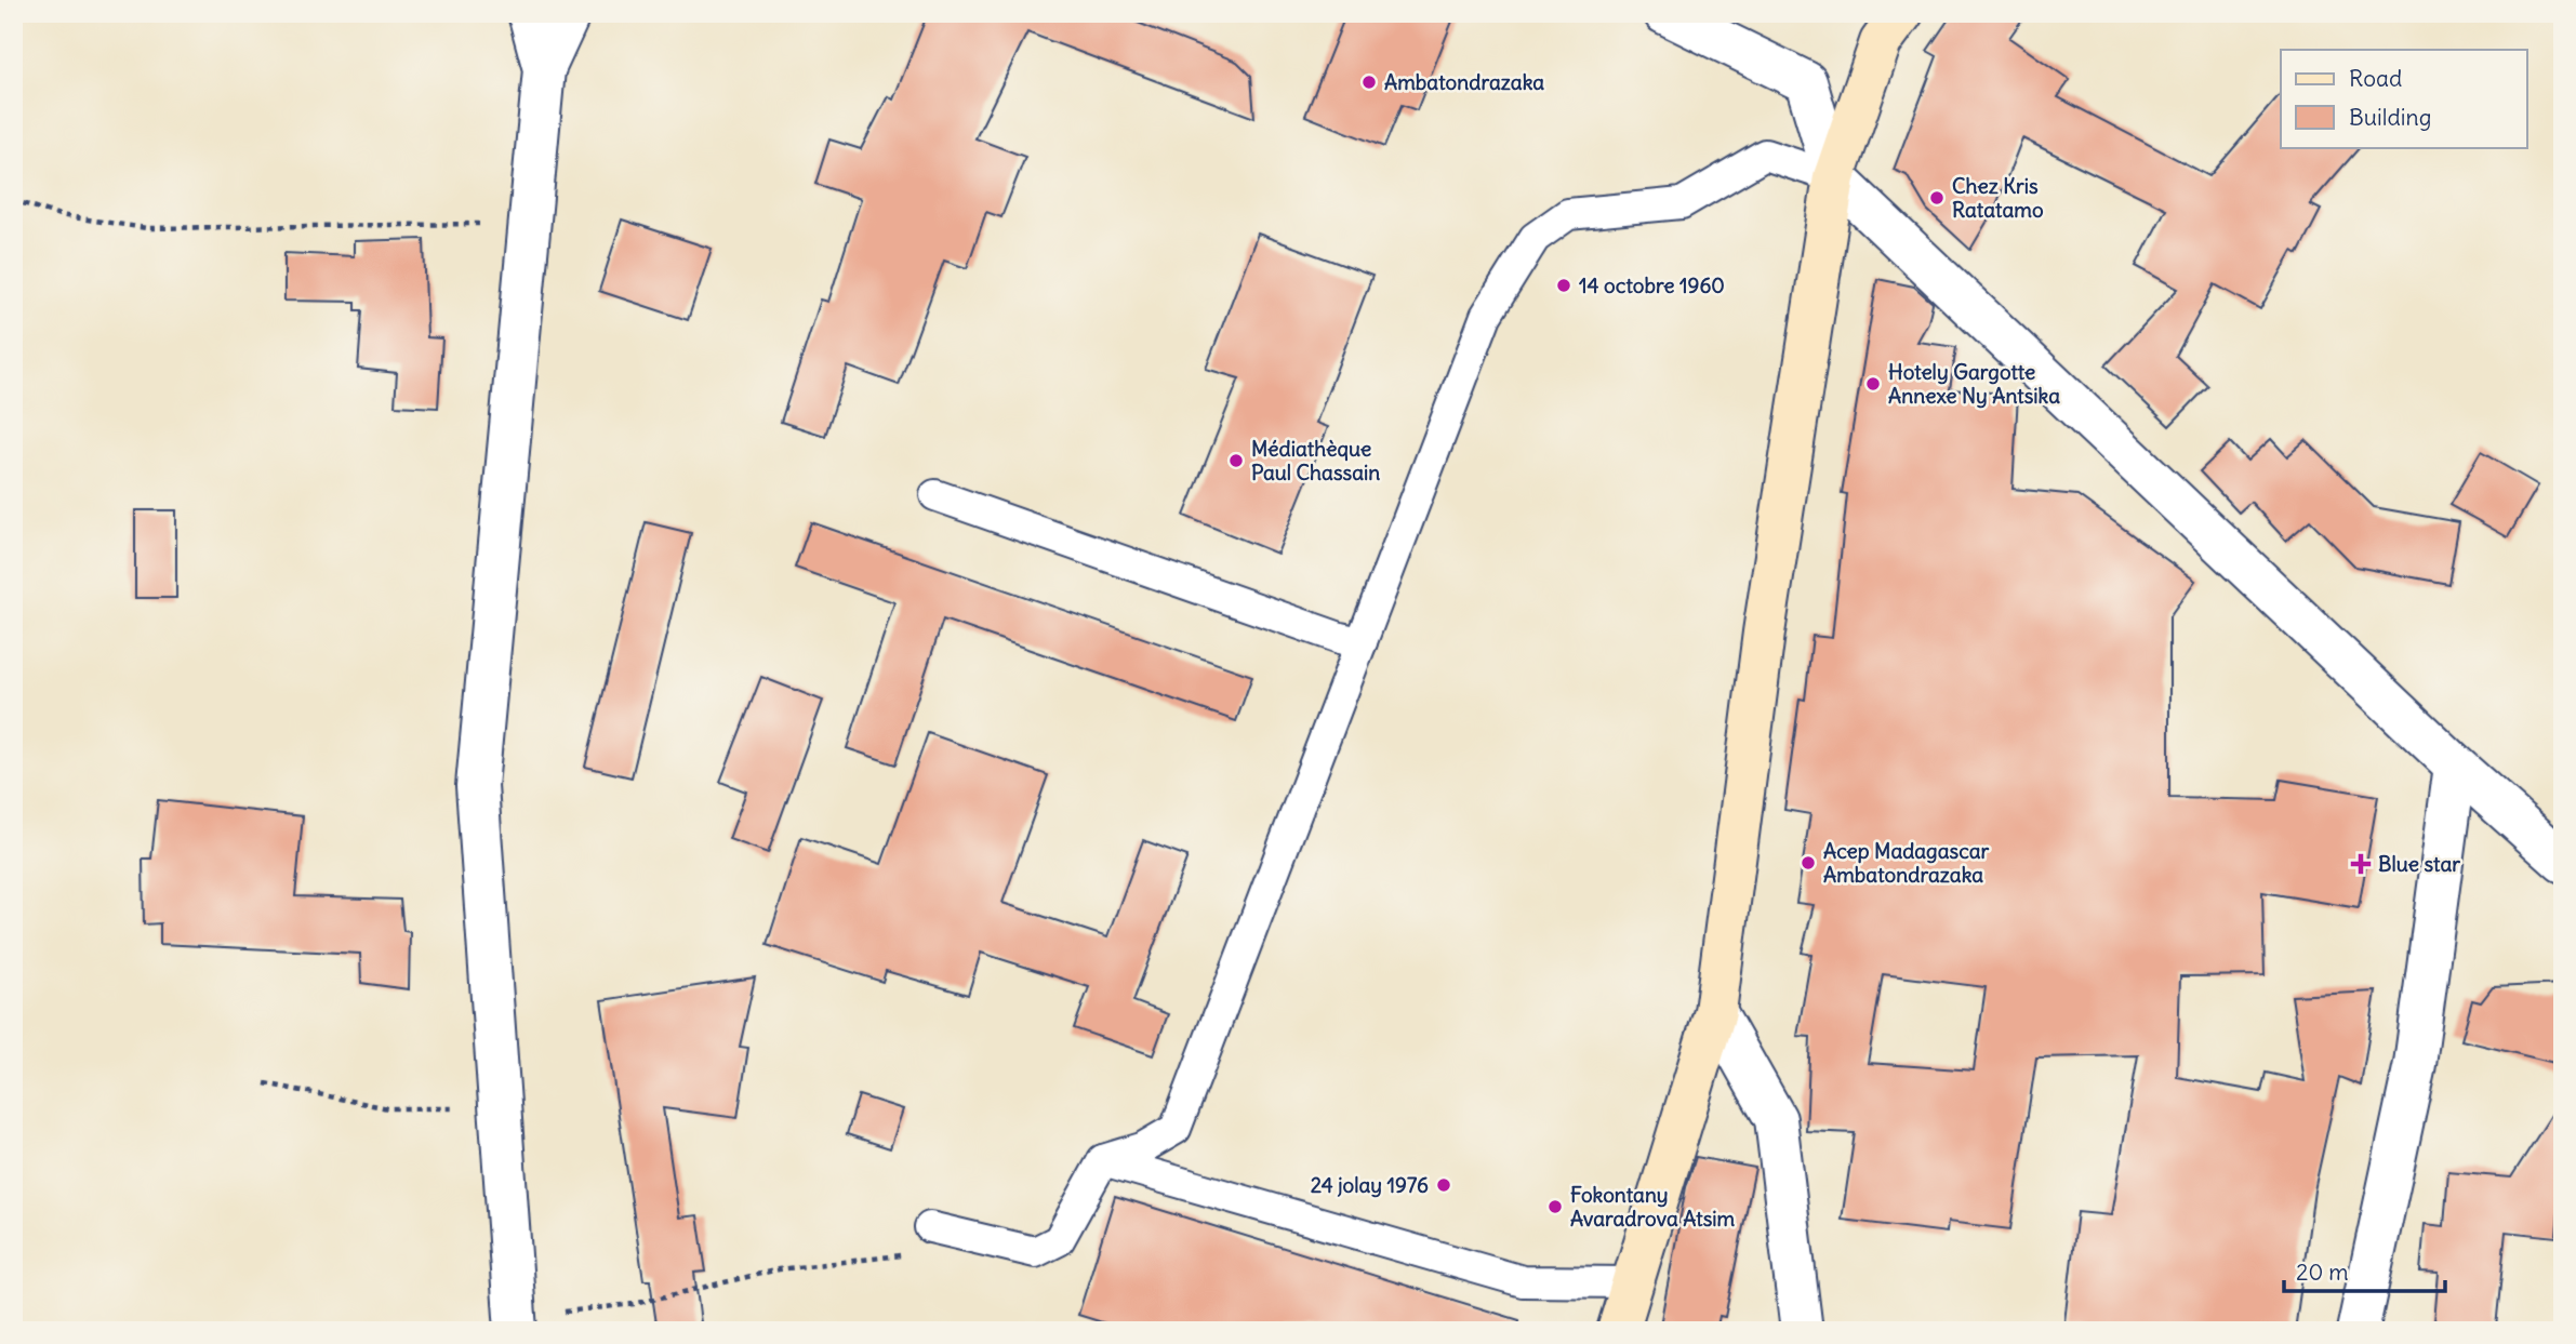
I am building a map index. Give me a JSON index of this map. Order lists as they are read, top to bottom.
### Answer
{
  "places": {
    "other": [
      "Ambatondrazaka",
      "Chez Kris Ratatamo",
      "14 octobre 1960",
      "Hotely Gargotte Annexe Ny Antsika",
      "Médiathèque Paul Chassain",
      "Acep Madagascar Ambatondrazaka",
      "24 jolay 1976",
      "Fokontany Avaradrova Atsim"
    ],
    "health": ["Blue star"]
  },
  "legend": ["Road", "Building"],
  "scale_bar": "20 m"
}
